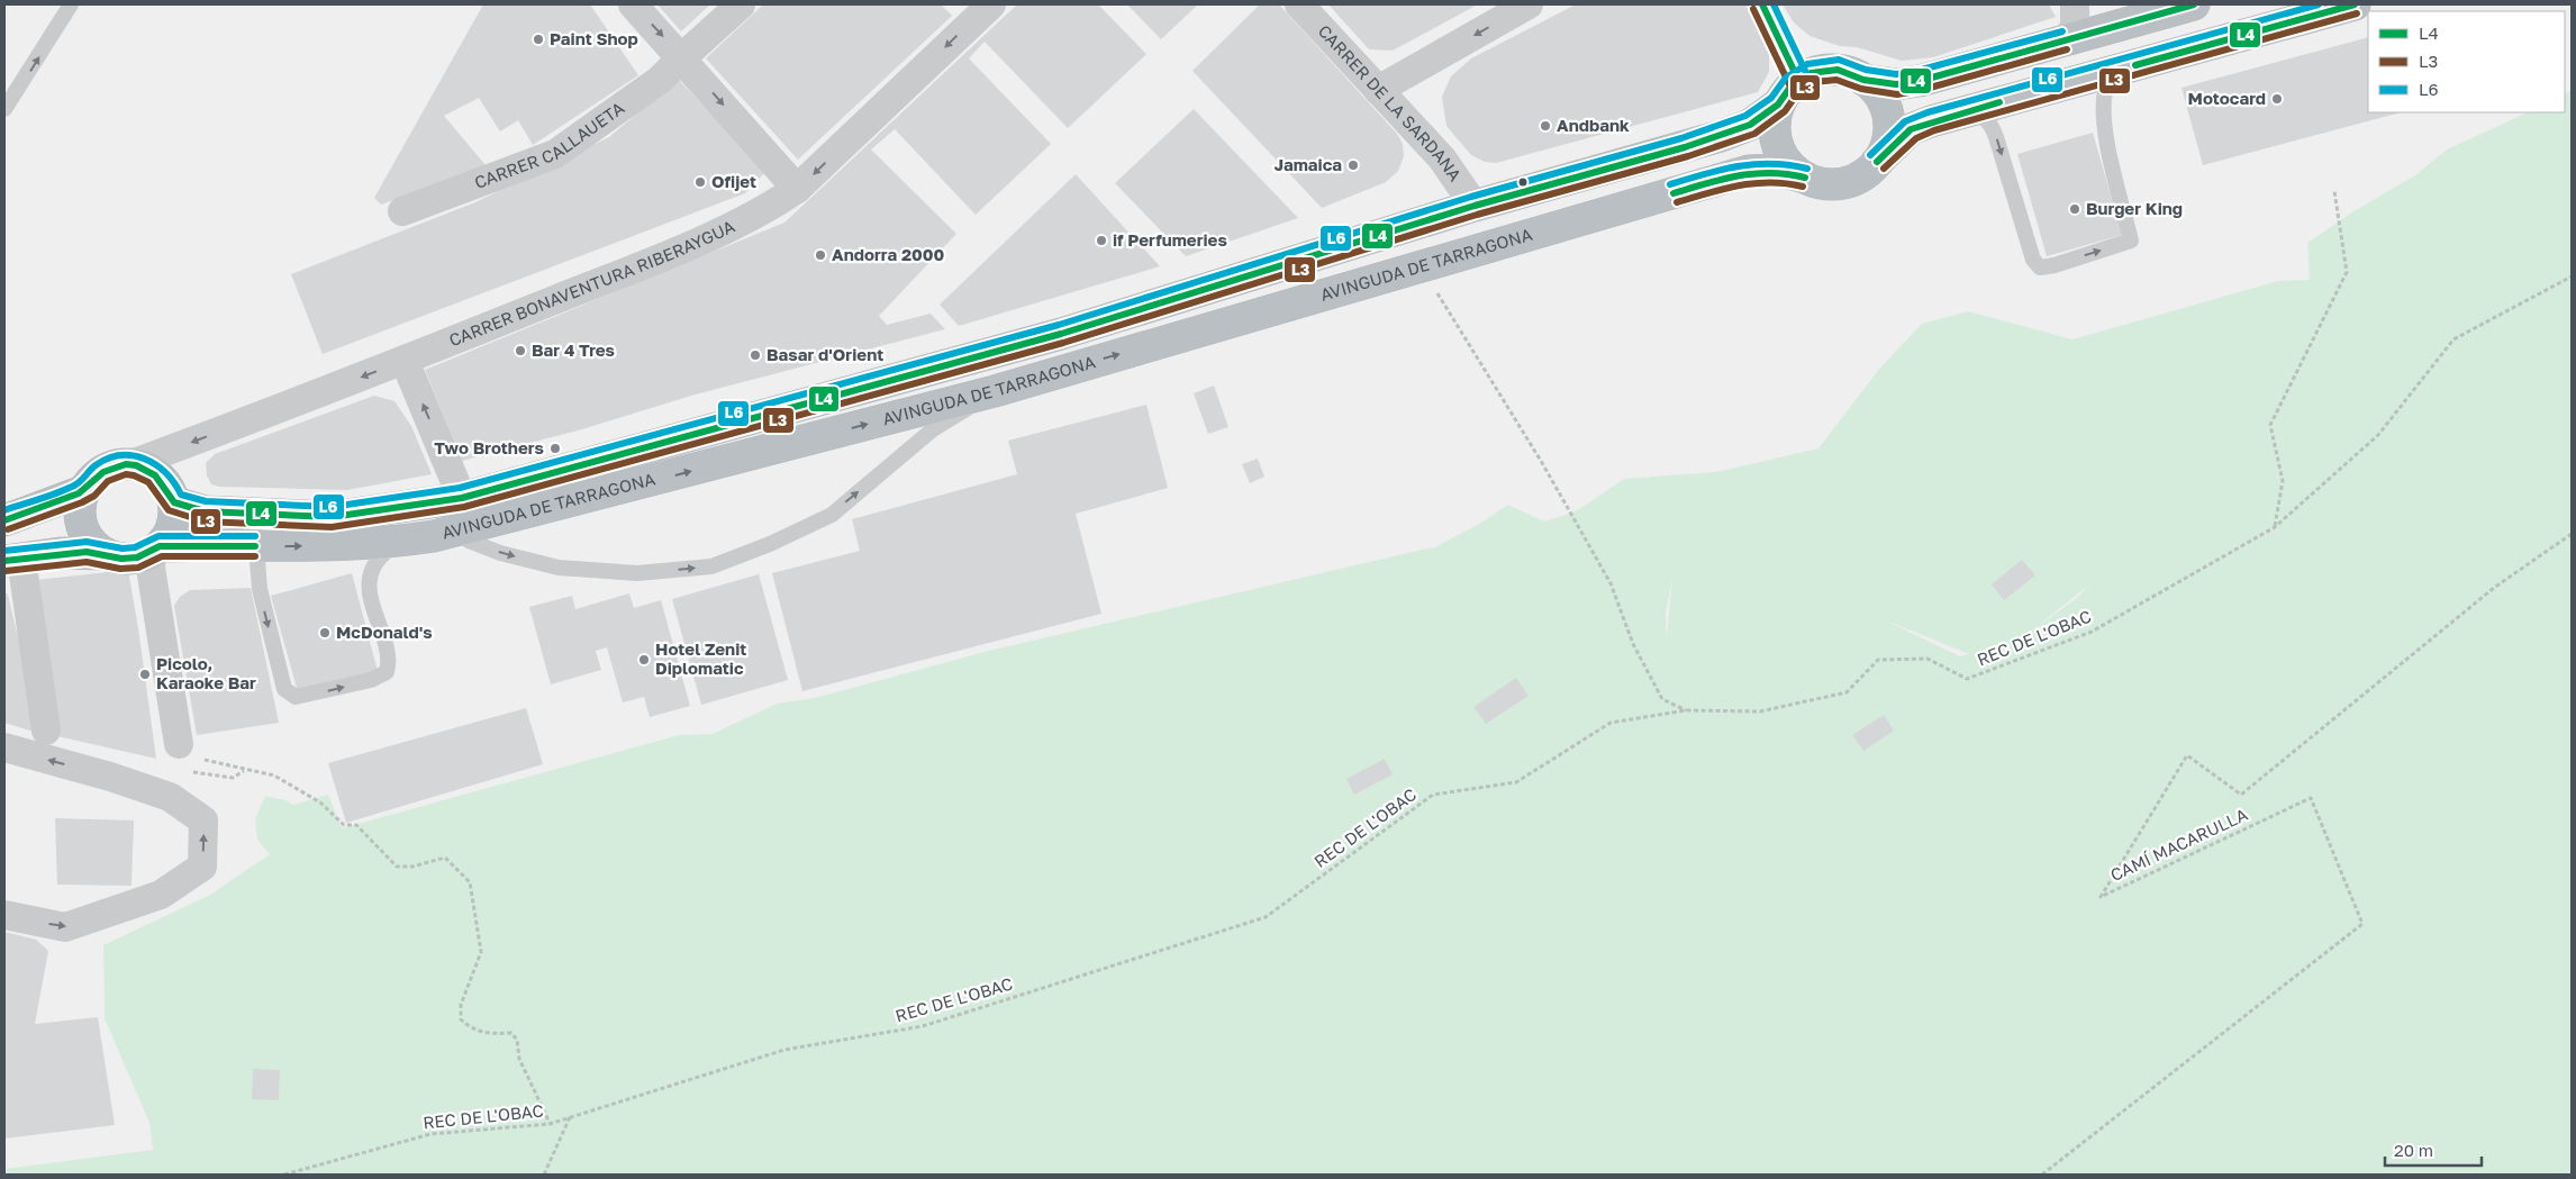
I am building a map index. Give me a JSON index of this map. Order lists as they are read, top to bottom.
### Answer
{
  "streets": {
    "highway": ["AVINGUDA DE TARRAGONA"],
    "street": ["CARRER DE LA SARDANA", "CARRER CALLAUETA", "CARRER BONAVENTURA RIBERAYGUA"],
    "path": ["REC DE L'OBAC", "CAMÍ MACARULLA"]
  },
  "crossings": [
    ["CARRER DE LA SARDANA", "AVINGUDA DE TARRAGONA"],
    ["AVINGUDA DE TARRAGONA", "CARRER BONAVENTURA RIBERAYGUA"]
  ],
  "one_way": ["CARRER BONAVENTURA RIBERAYGUA"],
  "places": [
    "Paint Shop",
    "Motocard",
    "Andbank",
    "Jamaica",
    "Ofijet",
    "Burger King",
    "if Perfumeries",
    "Andorra 2000",
    "Bar 4 Tres",
    "Basar d'Orient",
    "Two Brothers",
    "McDonald's",
    "Hotel Zenit Diplomatic",
    "Picolo, Karaoke Bar"
  ],
  "lines": ["transit line L4", "transit line L6", "transit line L3"],
  "legend": ["L4", "L3", "L6"],
  "scale_bar": "20 m"
}
